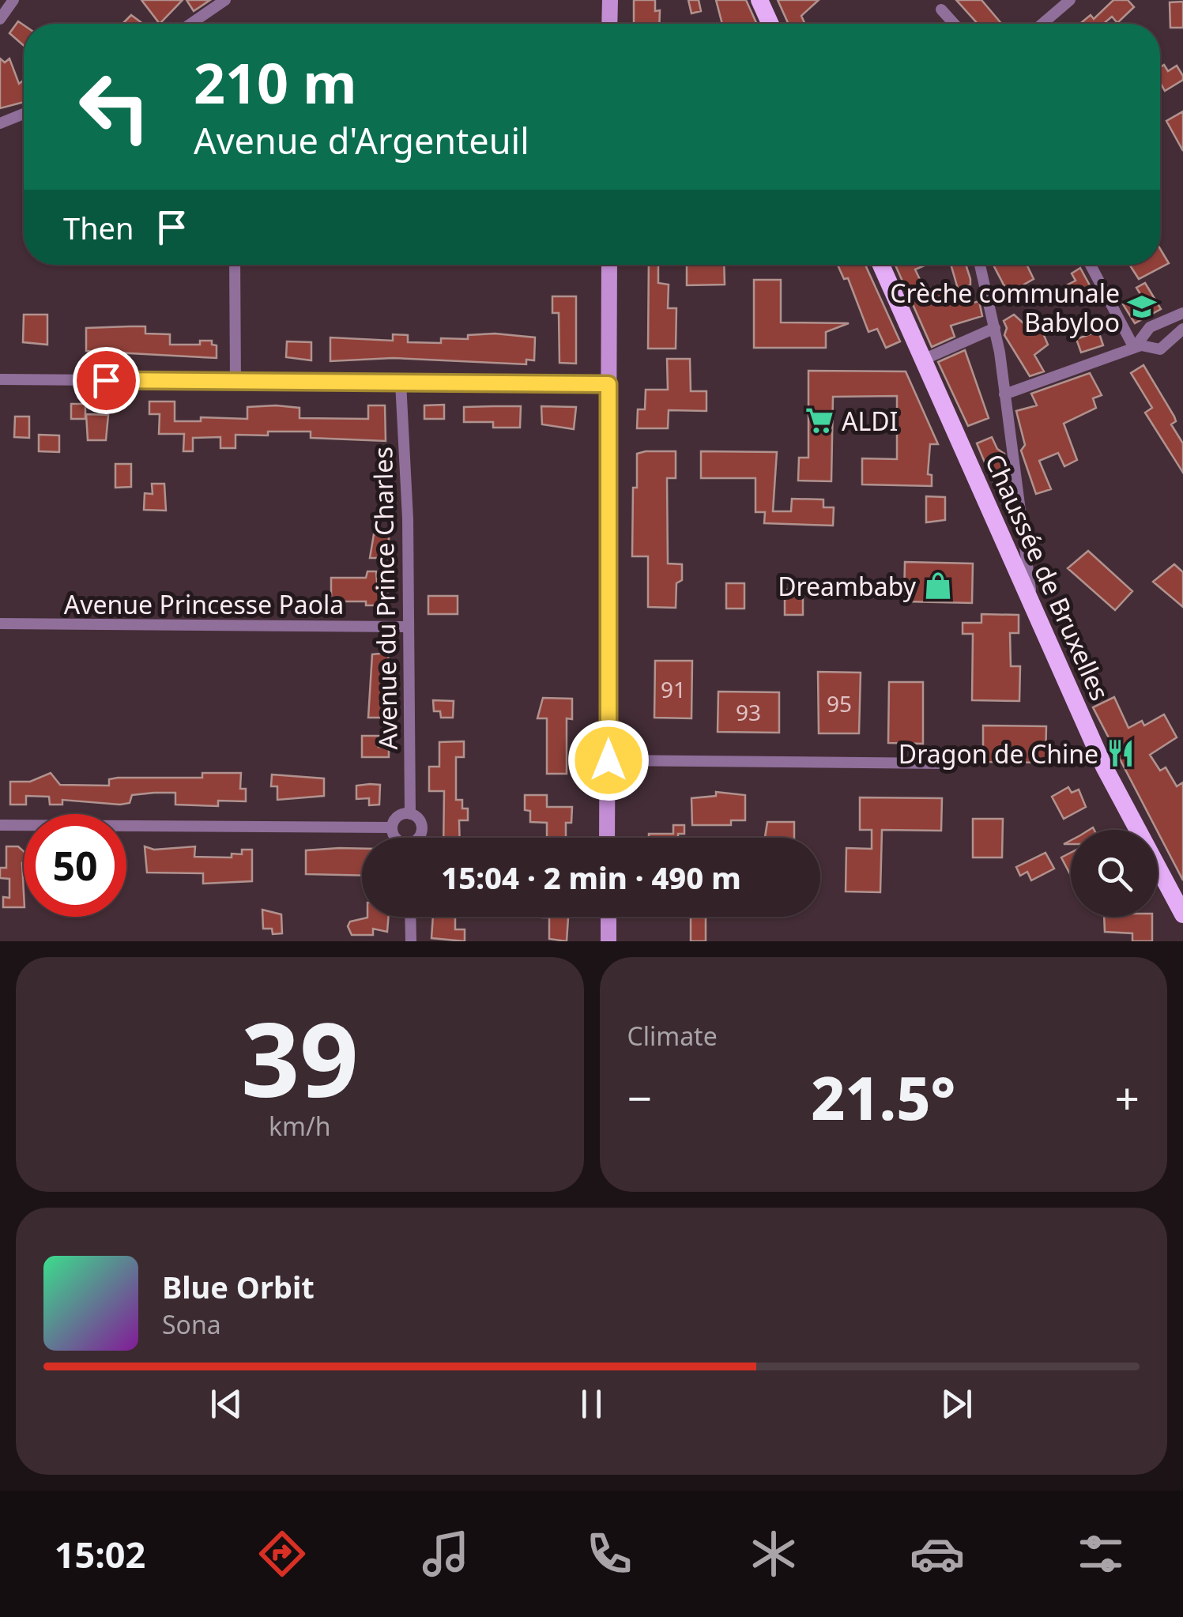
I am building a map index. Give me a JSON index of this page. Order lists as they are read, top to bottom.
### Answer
{
  "streets": {
    "main road": ["Chaussée de Bruxelles"],
    "street": ["Avenue du Prince Charles", "Avenue Princesse Paola"]
  },
  "crossings": [
    ["Avenue du Prince Charles", "Avenue Princesse Paola"]
  ],
  "places": {
    "school or university": ["Crèche communale Babyloo"],
    "supermarket": ["ALDI"],
    "shop": ["Dreambaby"],
    "restaurant": ["Dragon de Chine"]
  },
  "house_numbers": ["91", "95", "93"],
  "page": {
    "turn": ["210 m", "Avenue d'Argenteuil"],
    "then": "Then",
    "limit": "50",
    "trip": "15:04 · 2 min · 490 m",
    "tile": [
      ["39", "km/h"],
      "Climate"
    ],
    "heat": ["−", "21.5°", "+"],
    "song": ["Blue Orbit", "Sona"],
    "tabs": "15:02"
  }
}
